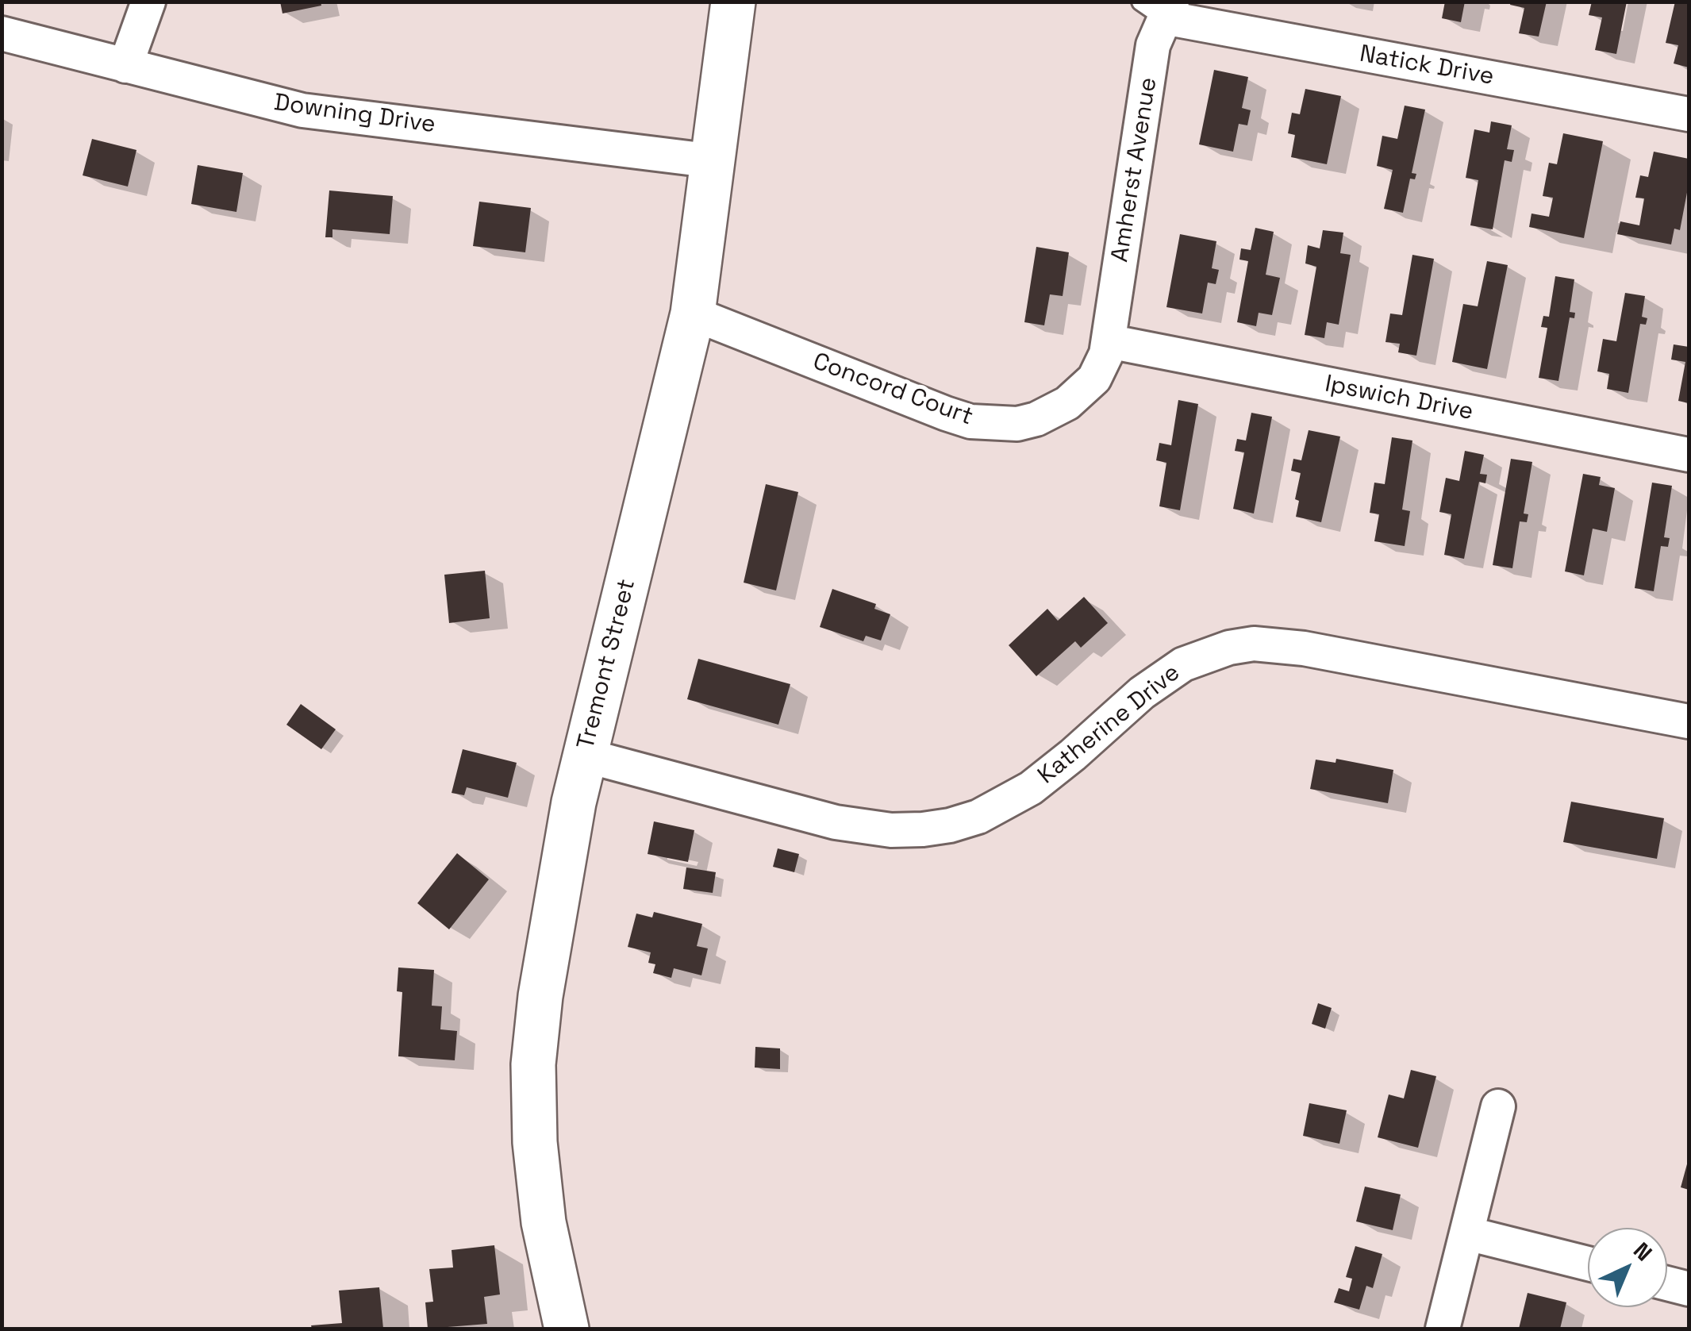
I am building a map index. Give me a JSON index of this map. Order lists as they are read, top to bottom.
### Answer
{
  "streets": {
    "main road": ["Tremont Street"],
    "street": [
      "Natick Drive",
      "Downing Drive",
      "Amherst Avenue",
      "Concord Court",
      "Ipswich Drive",
      "Katherine Drive"
    ]
  },
  "crossings": [
    ["Natick Drive", "Amherst Avenue"],
    ["Downing Drive", "Tremont Street"],
    ["Amherst Avenue", "Concord Court"],
    ["Amherst Avenue", "Ipswich Drive"],
    ["Concord Court", "Ipswich Drive"],
    ["Concord Court", "Tremont Street"],
    ["Tremont Street", "Katherine Drive"]
  ],
  "north": "top right"
}
